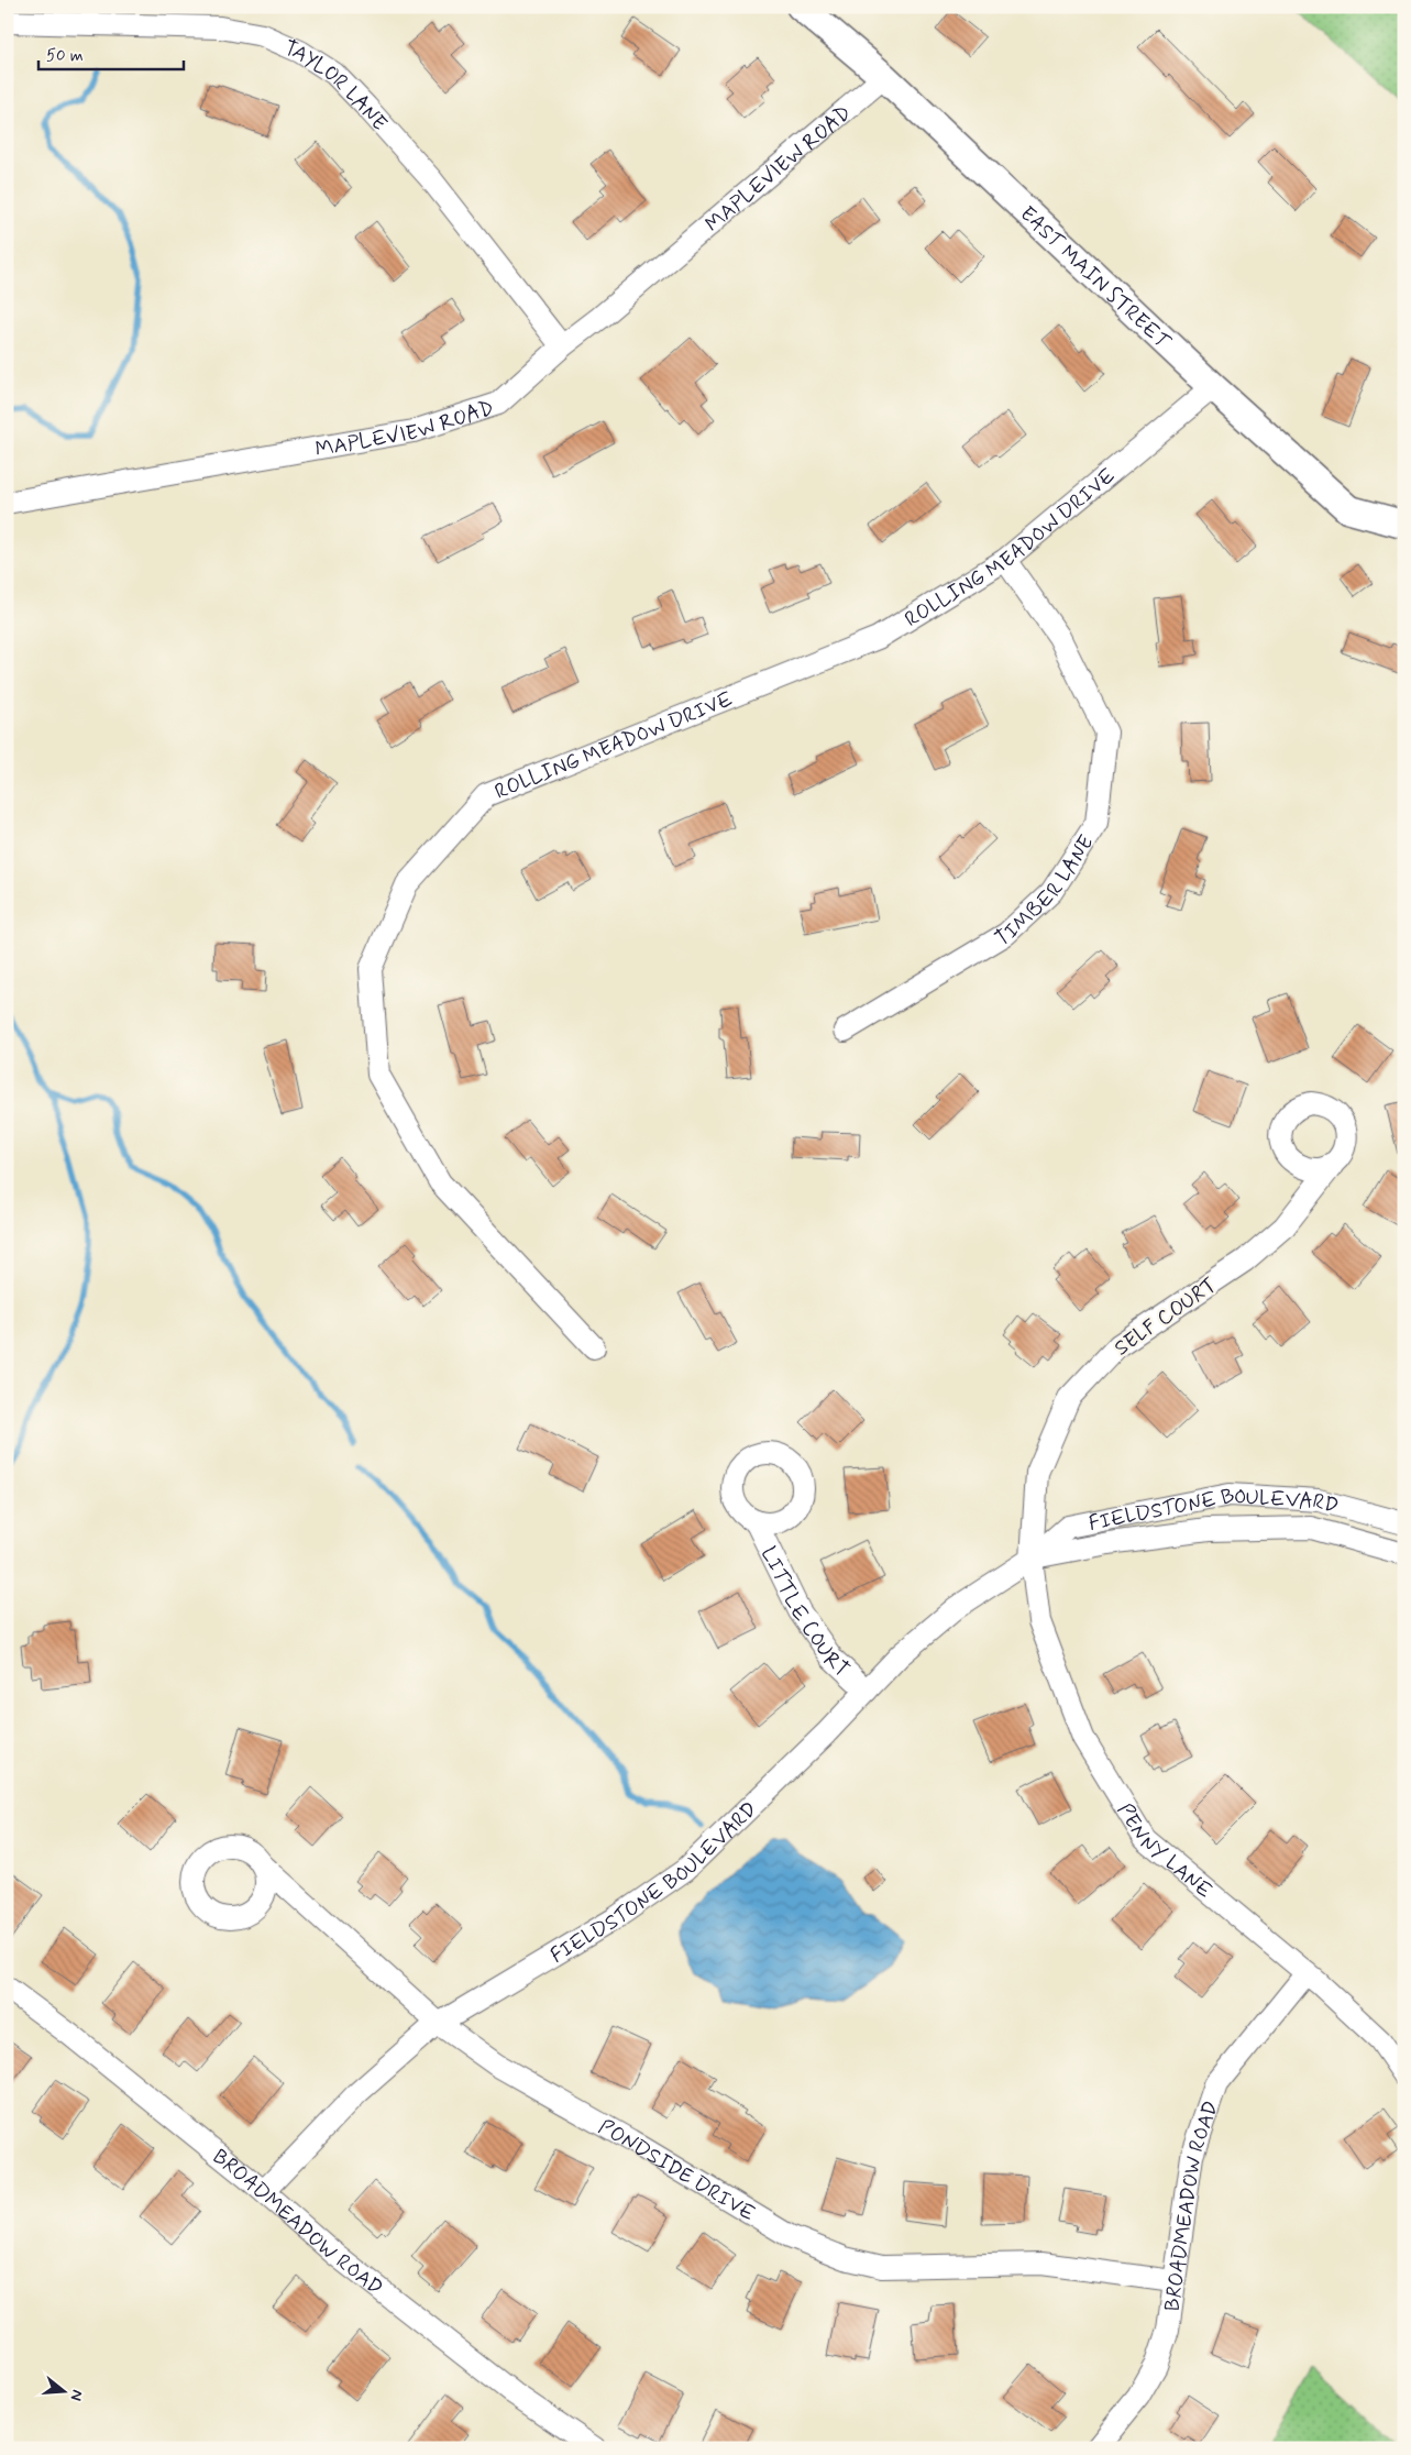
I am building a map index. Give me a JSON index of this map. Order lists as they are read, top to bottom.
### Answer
{
  "streets": {
    "main road": ["EAST MAIN STREET"],
    "street": [
      "TAYLOR LANE",
      "MAPLEVIEW ROAD",
      "ROLLING MEADOW DRIVE",
      "TIMBER LANE",
      "SELF COURT",
      "FIELDSTONE BOULEVARD",
      "LITTLE COURT",
      "PENNY LANE",
      "PONDSIDE DRIVE",
      "BROADMEADOW ROAD"
    ]
  },
  "crossings": [
    ["TAYLOR LANE", "MAPLEVIEW ROAD"],
    ["MAPLEVIEW ROAD", "EAST MAIN STREET"],
    ["EAST MAIN STREET", "ROLLING MEADOW DRIVE"],
    ["ROLLING MEADOW DRIVE", "TIMBER LANE"],
    ["SELF COURT", "FIELDSTONE BOULEVARD"],
    ["SELF COURT", "PENNY LANE"],
    ["FIELDSTONE BOULEVARD", "LITTLE COURT"],
    ["FIELDSTONE BOULEVARD", "PENNY LANE"],
    ["FIELDSTONE BOULEVARD", "PONDSIDE DRIVE"],
    ["FIELDSTONE BOULEVARD", "BROADMEADOW ROAD"],
    ["PENNY LANE", "BROADMEADOW ROAD"],
    ["PONDSIDE DRIVE", "BROADMEADOW ROAD"]
  ],
  "scale_bar": "50 m",
  "north": "right"
}
